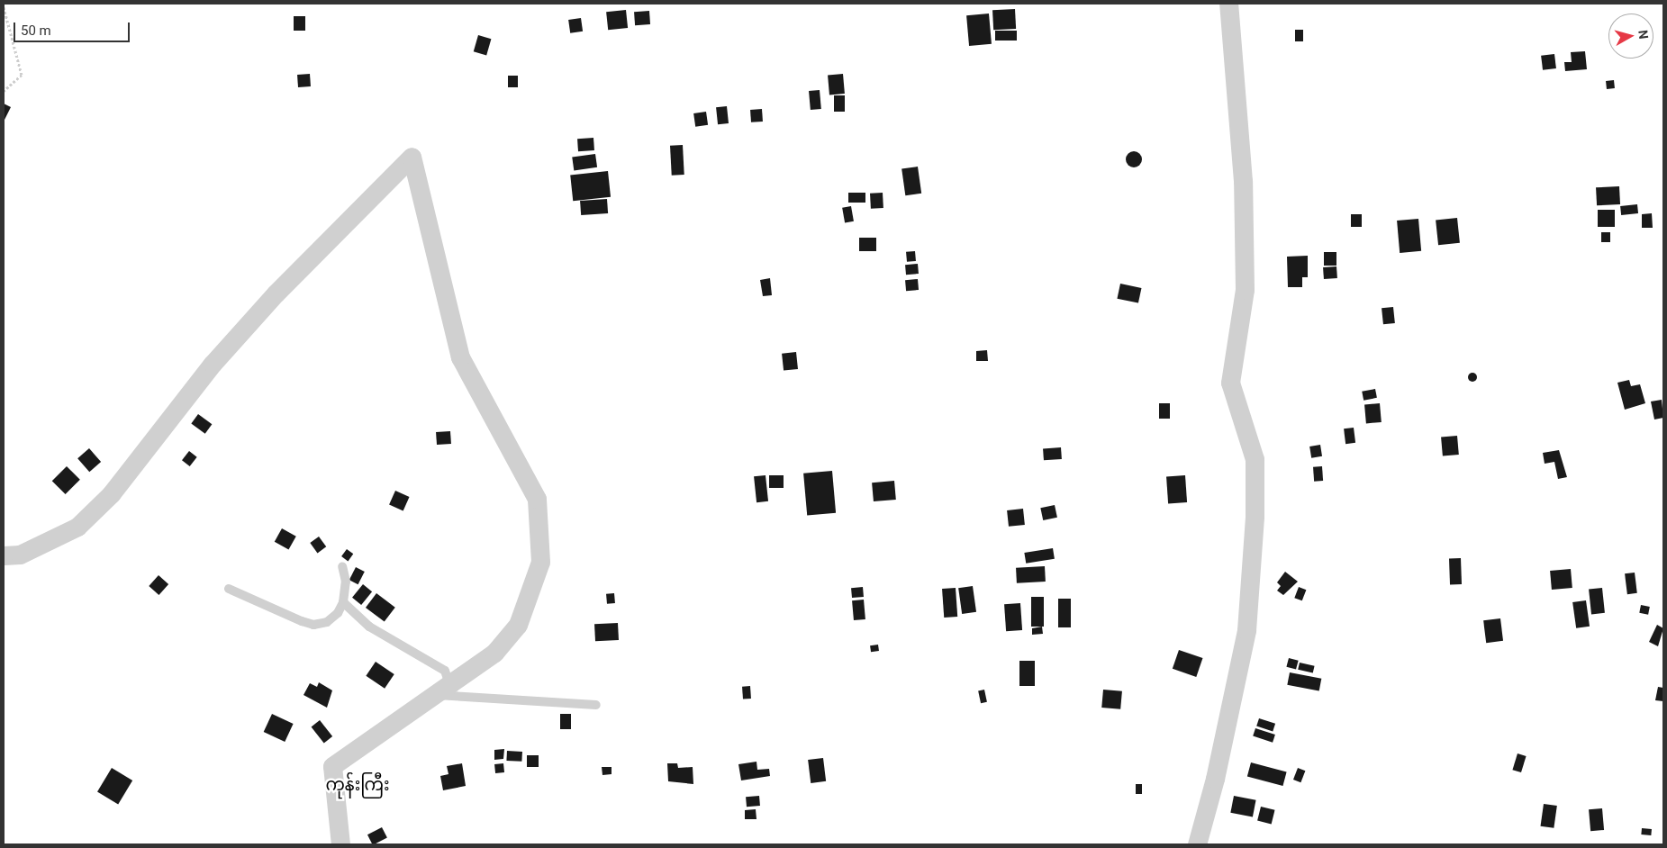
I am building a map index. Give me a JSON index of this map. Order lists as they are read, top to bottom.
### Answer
{
  "districts": ["ကုန်းကြီး"],
  "scale_bar": "50 m",
  "north": "right"
}
